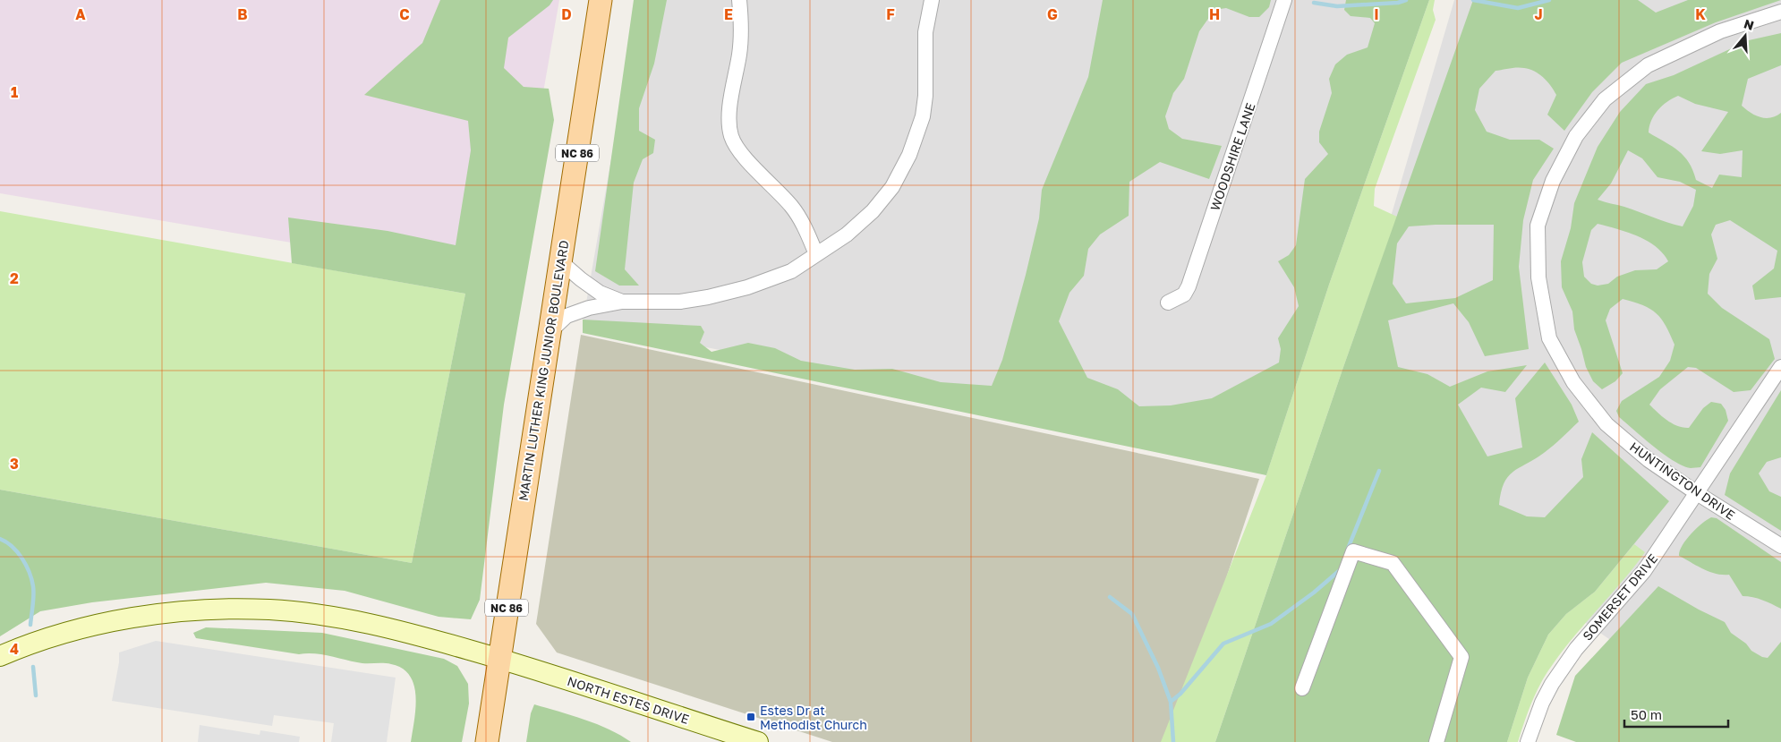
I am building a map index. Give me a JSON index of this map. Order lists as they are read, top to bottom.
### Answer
{
  "streets": {
    "main road": ["NC 86", "MARTIN LUTHER KING JUNIOR BOULEVARD", "NORTH ESTES DRIVE"],
    "street": ["WOODSHIRE LANE", "HUNTINGTON DRIVE", "SOMERSET DRIVE"]
  },
  "crossings": [
    ["MARTIN LUTHER KING JUNIOR BOULEVARD", "NORTH ESTES DRIVE"],
    ["HUNTINGTON DRIVE", "SOMERSET DRIVE"]
  ],
  "places": {
    "transit": ["Estes Dr at Methodist Church"]
  },
  "scale_bar": "50 m",
  "north": "top",
  "grid": {
    "columns": [
      "A",
      "B",
      "C",
      "D",
      "E",
      "F",
      "G",
      "H",
      "I",
      "J",
      "K"
    ],
    "rows": [
      "1",
      "2",
      "3",
      "4"
    ]
  }
}
